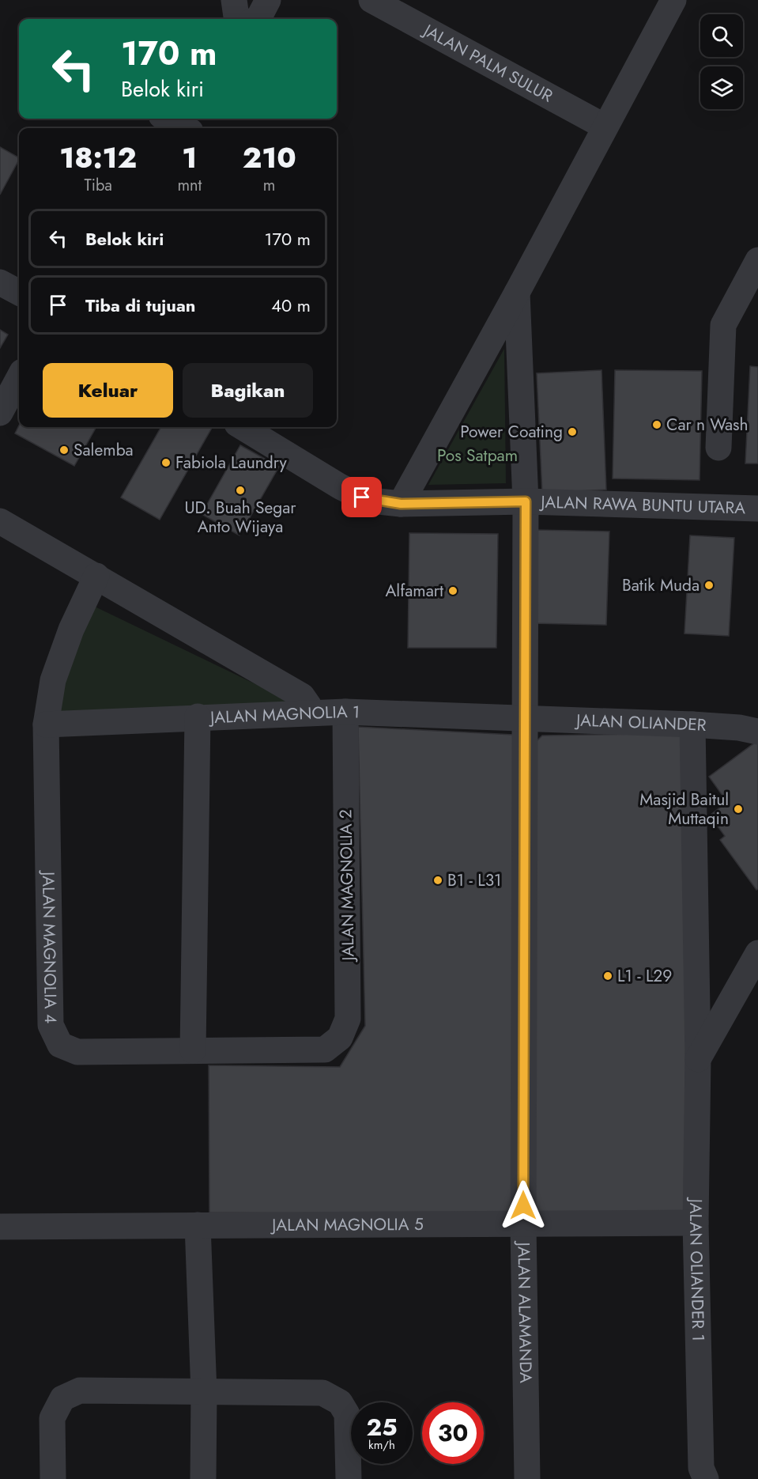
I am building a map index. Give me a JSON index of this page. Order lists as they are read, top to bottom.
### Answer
{
  "streets": {
    "street": [
      "JALAN PALM SULUR",
      "JALAN RAWA BUNTU UTARA",
      "JALAN MAGNOLIA 1",
      "JALAN OLIANDER",
      "JALAN MAGNOLIA 2",
      "JALAN MAGNOLIA 4",
      "JALAN MAGNOLIA 5",
      "JALAN OLIANDER 1",
      "JALAN ALAMANDA"
    ]
  },
  "crossings": [
    ["JALAN RAWA BUNTU UTARA", "JALAN ALAMANDA"],
    ["JALAN MAGNOLIA 1", "JALAN OLIANDER"],
    ["JALAN MAGNOLIA 1", "JALAN MAGNOLIA 2"],
    ["JALAN MAGNOLIA 1", "JALAN MAGNOLIA 4"],
    ["JALAN MAGNOLIA 1", "JALAN ALAMANDA"],
    ["JALAN OLIANDER", "JALAN OLIANDER 1"],
    ["JALAN OLIANDER", "JALAN ALAMANDA"],
    ["JALAN MAGNOLIA 2", "JALAN MAGNOLIA 4"],
    ["JALAN MAGNOLIA 5", "JALAN OLIANDER 1"],
    ["JALAN MAGNOLIA 5", "JALAN ALAMANDA"]
  ],
  "parks": ["Pos Satpam"],
  "places": [
    "Car n Wash",
    "Power Coating",
    "Salemba",
    "Fabiola Laundry",
    "UD. Buah Segar Anto Wijaya",
    "Batik Muda",
    "Alfamart",
    "Masjid Baitul Muttaqin",
    "B1 - L31",
    "L1 - L29"
  ],
  "page": {
    "turn": ["170 m", "Belok kiri"],
    "eta": [
      "18:12",
      "Tiba",
      "1",
      "mnt",
      "210",
      "m"
    ],
    "list": [
      {
        "name": "Belok kiri",
        "value": "170 m"
      },
      {
        "name": "Tiba di tujuan",
        "value": "40 m"
      }
    ],
    "buttons": ["Keluar", "Bagikan"],
    "speed": "25 km/h",
    "limit": "30"
  }
}
